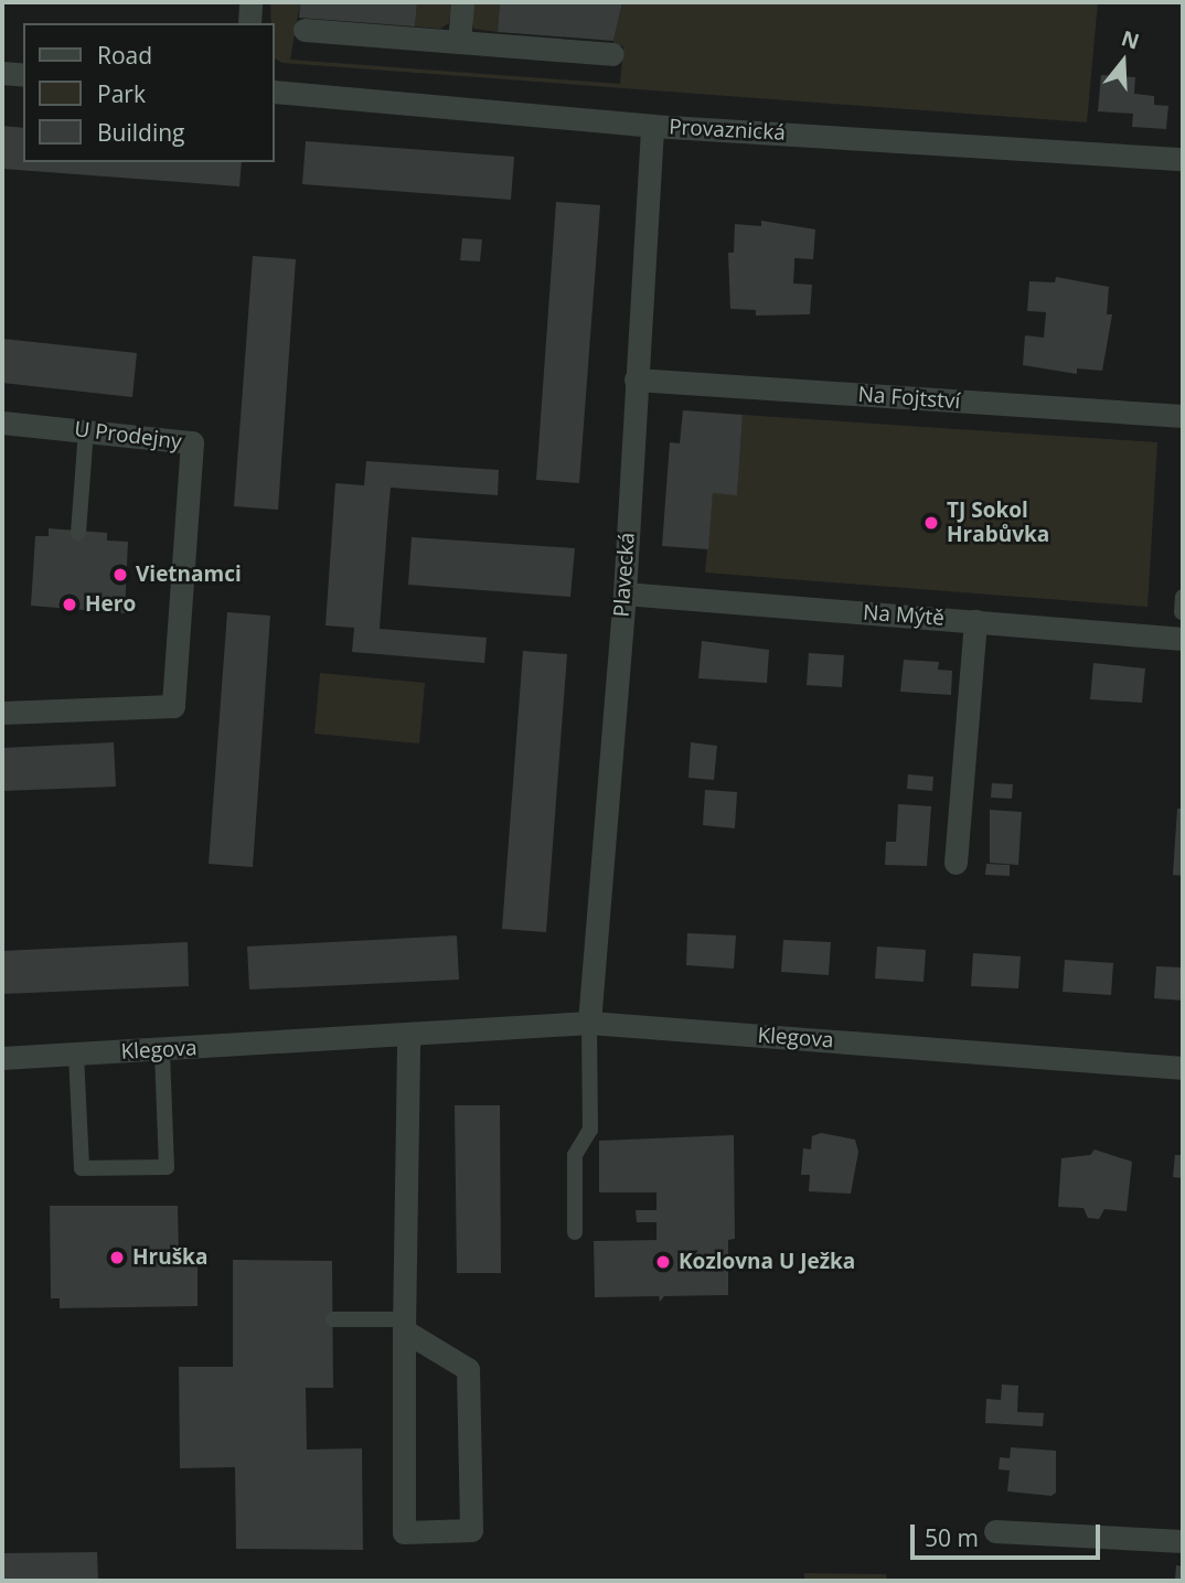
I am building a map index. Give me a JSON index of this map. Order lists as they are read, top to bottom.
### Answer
{
  "streets": {
    "street": [
      "Provaznická",
      "Na Fojtství",
      "U Prodejny",
      "Plavecká",
      "Na Mýtě",
      "Klegova"
    ]
  },
  "crossings": [
    ["Provaznická", "Plavecká"],
    ["Na Fojtství", "Plavecká"],
    ["Plavecká", "Na Mýtě"],
    ["Plavecká", "Klegova"]
  ],
  "places": [
    "TJ Sokol Hrabůvka",
    "Vietnamci",
    "Hero",
    "Hruška",
    "Kozlovna U Ježka"
  ],
  "legend": ["Road", "Park", "Building"],
  "scale_bar": "50 m",
  "north": "top"
}
